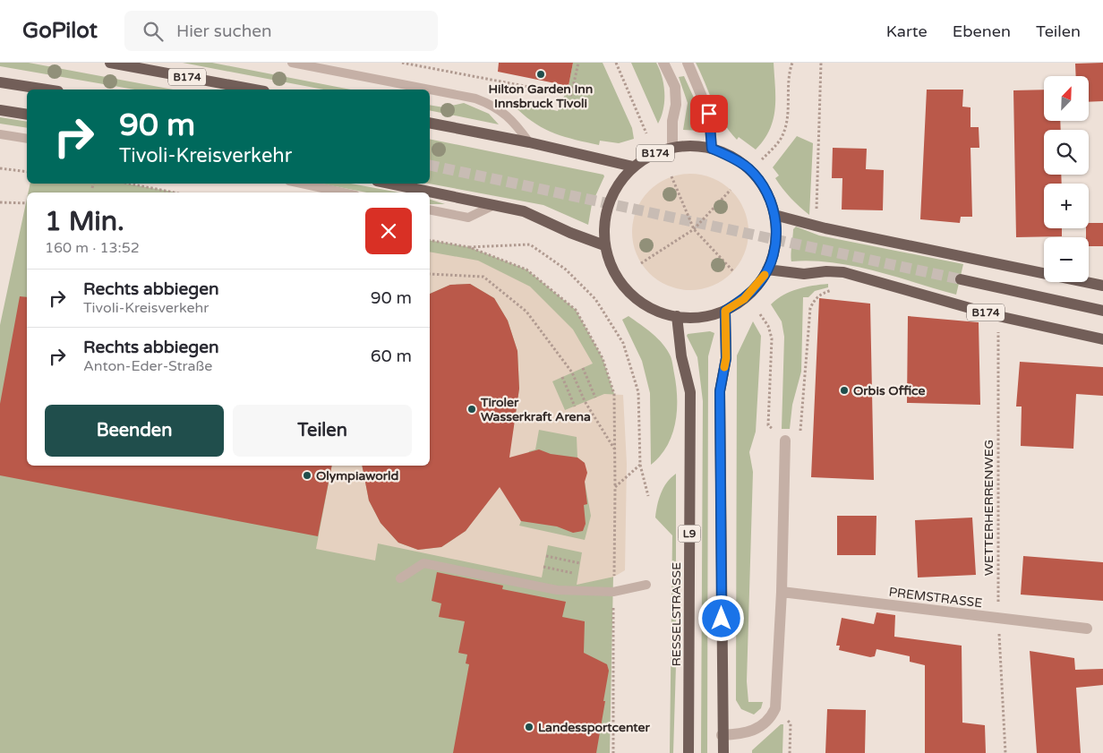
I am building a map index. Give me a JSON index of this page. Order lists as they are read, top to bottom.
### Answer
{
  "streets": {
    "main road": ["B174", "L9", "RESSELSTRASSE"],
    "street": ["PREMSTRASSE"],
    "path": ["WETTERHERRENWEG"]
  },
  "crossings": [
    ["B174", "WETTERHERRENWEG"],
    ["B174", "RESSELSTRASSE"],
    ["WETTERHERRENWEG", "PREMSTRASSE"]
  ],
  "places": [
    "Hilton Garden Inn Innsbruck Tivoli",
    "Orbis Office",
    "Tiroler Wasserkraft Arena",
    "Olympiaworld",
    "Landessportcenter"
  ],
  "north": "top right",
  "page": {
    "header": "GoPilot",
    "search": "Hier suchen",
    "nav": ["Karte", "Ebenen", "Teilen"],
    "map_buttons": ["+", "−"],
    "turn": ["90 m", "Tivoli-Kreisverkehr"],
    "heading": ["1 Min.", "160 m · 13:52"],
    "list": [
      {
        "name": "Rechts abbiegen",
        "note": "Tivoli-Kreisverkehr",
        "value": "90 m"
      },
      {
        "name": "Rechts abbiegen",
        "note": "Anton-Eder-Straße",
        "value": "60 m"
      }
    ],
    "buttons": ["Beenden", "Teilen"]
  }
}
